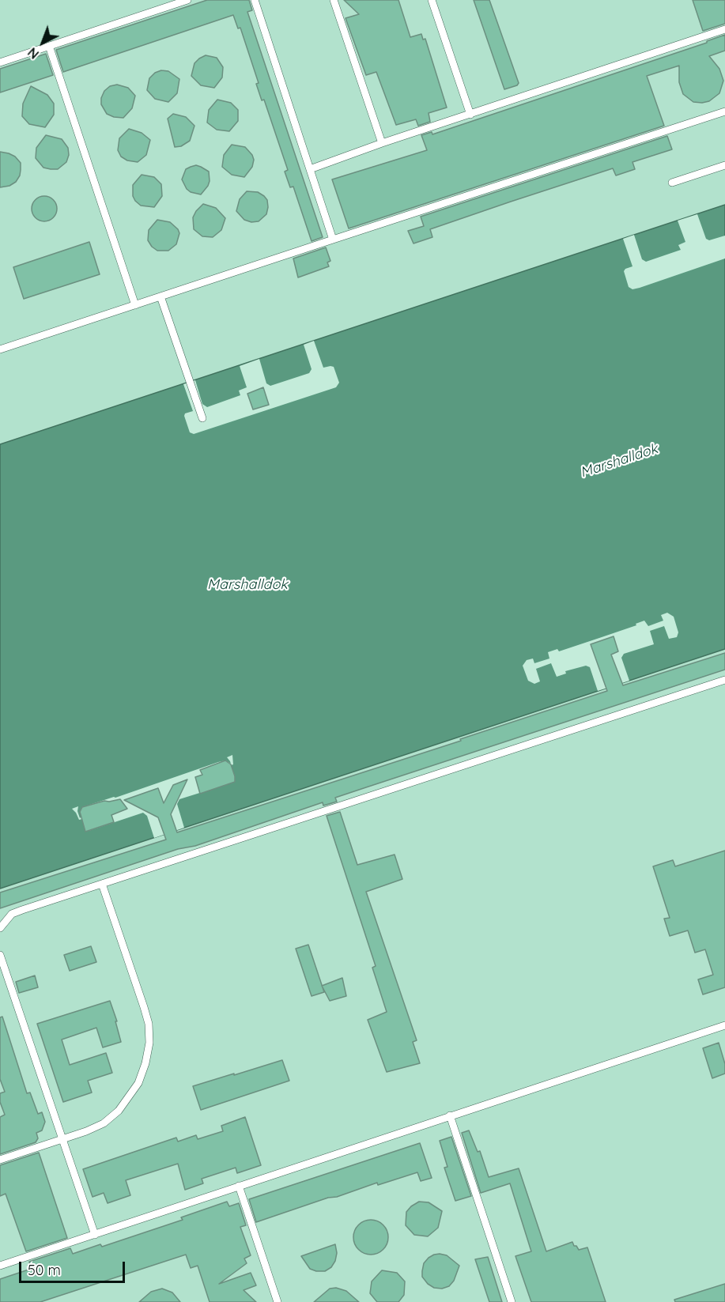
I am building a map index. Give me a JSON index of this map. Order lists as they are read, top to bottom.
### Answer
{
  "water": ["Marshalldok"],
  "scale_bar": "50 m",
  "north": "bottom left"
}
